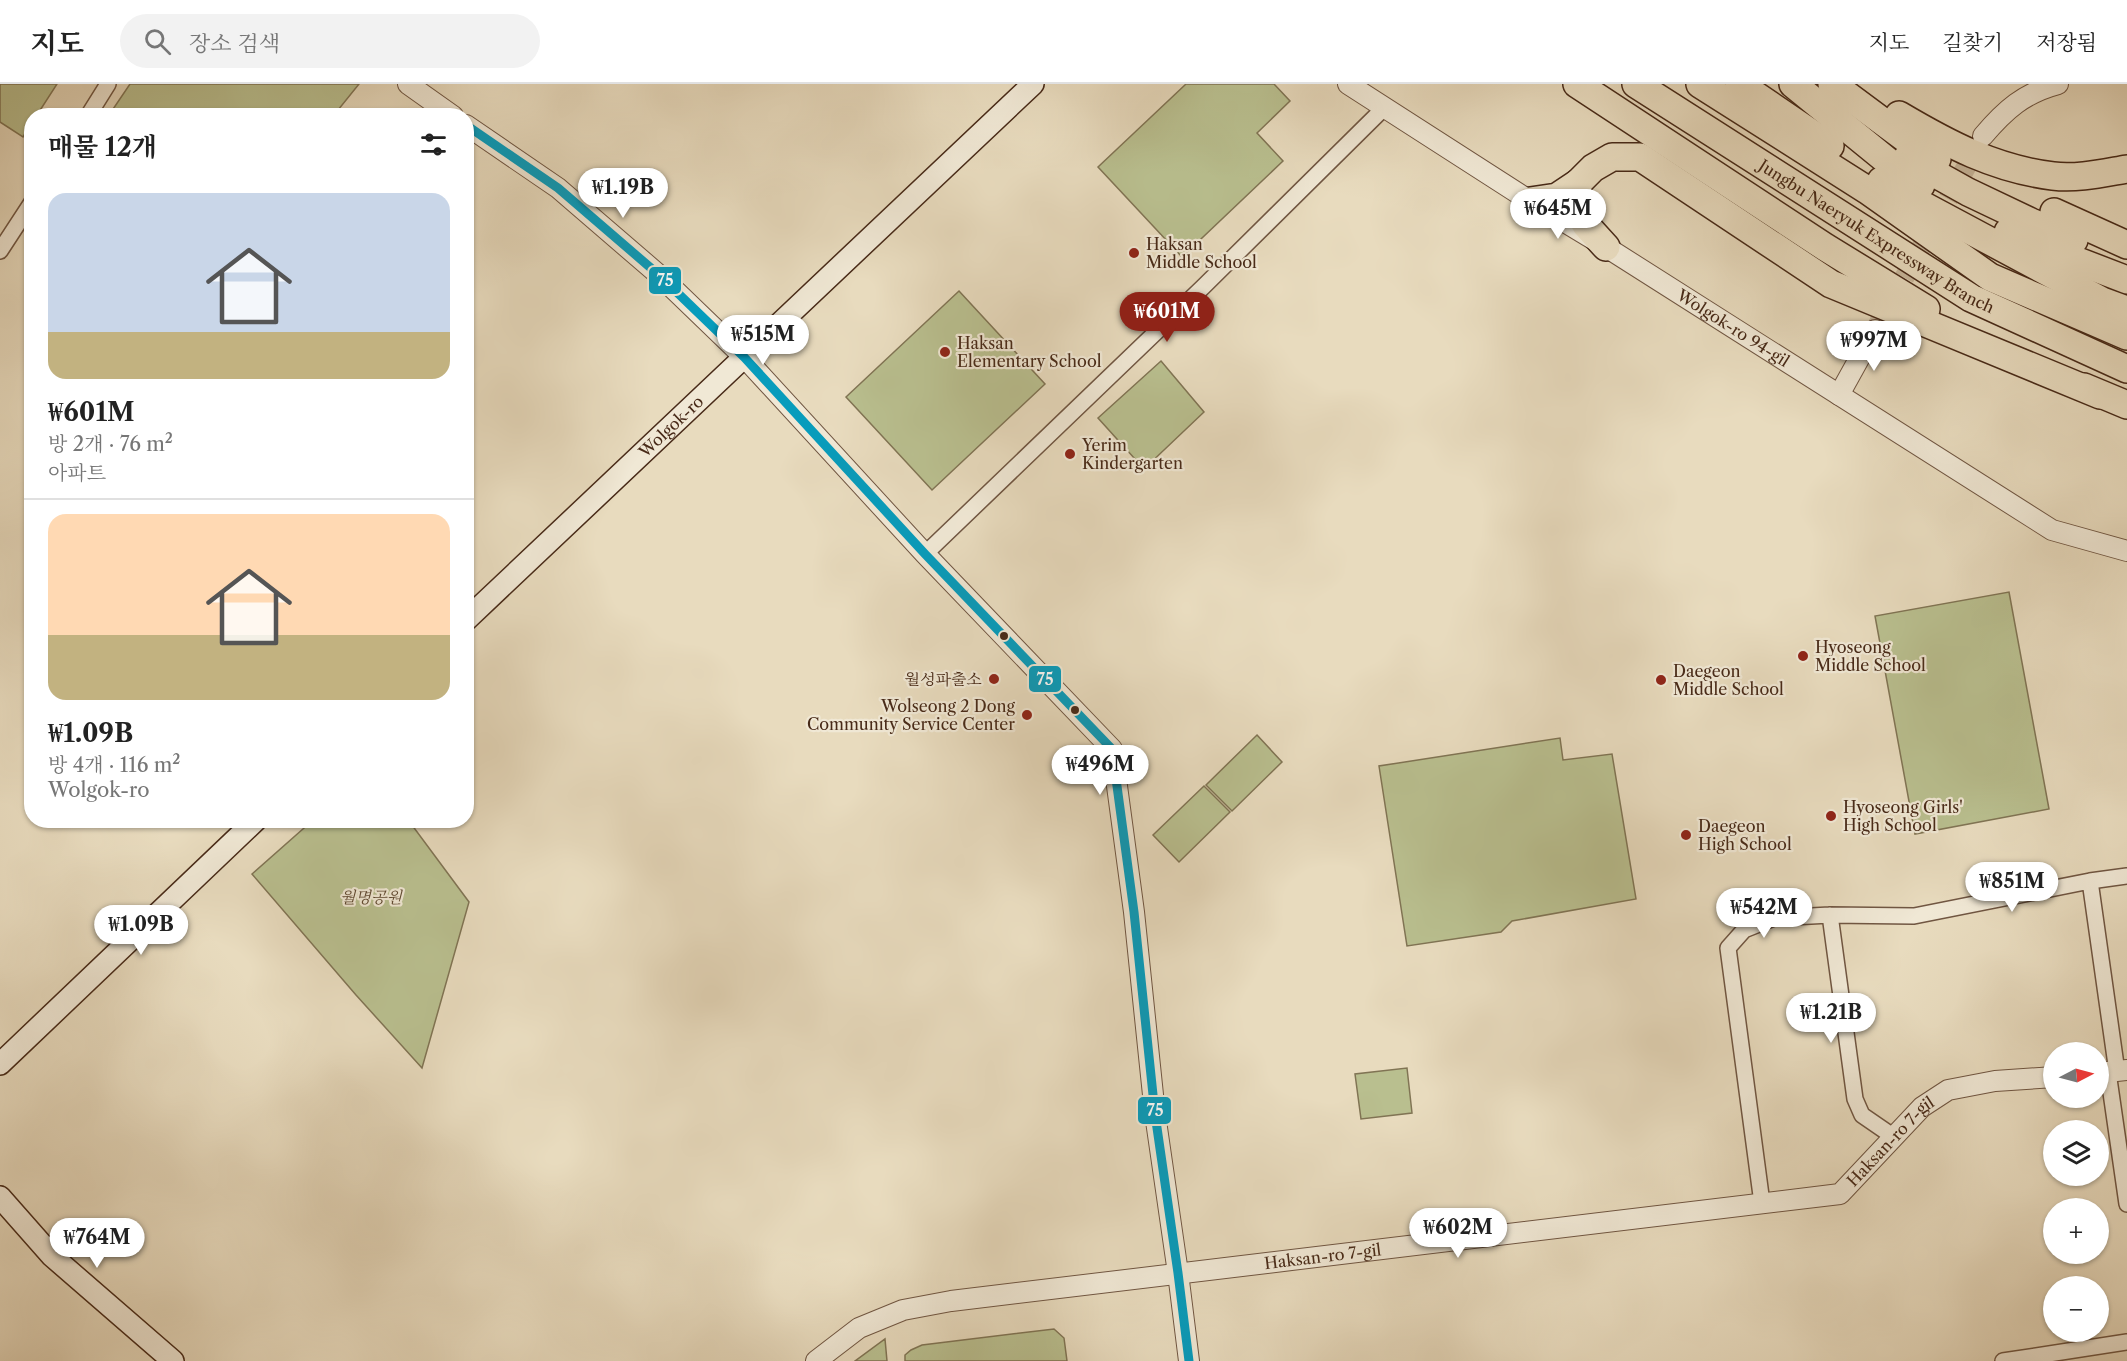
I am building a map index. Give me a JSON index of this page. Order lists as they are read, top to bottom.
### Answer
{
  "streets": {
    "highway": ["Jungbu Naeryuk Expressway Branch"],
    "main road": ["Wolgok-ro"],
    "street": ["Wolgok-ro 94-gil", "Haksan-ro 7-gil"]
  },
  "parks": ["월명공원"],
  "places": [
    "Haksan Middle School",
    "Haksan Elementary School",
    "Yerim Kindergarten",
    "Hyoseong Middle School",
    "월성파출소",
    "Daegeon Middle School",
    "Wolseong 2 Dong Community Service Center",
    "Hyoseong Girls' High School",
    "Daegeon High School"
  ],
  "lines": ["transit line 75"],
  "north": "right",
  "page": {
    "header": "지도",
    "search": "장소 검색",
    "nav": ["지도", "길찾기", "저장됨"],
    "heading": "매물 12개",
    "price": [
      "₩1.19B",
      "₩645M",
      "₩601M",
      "₩515M",
      "₩997M",
      "₩496M",
      "₩851M",
      "₩542M",
      "₩1.09B",
      "₩1.21B",
      "₩602M",
      "₩764M"
    ],
    "list": [
      {
        "name": "₩601M",
        "note": "방 2개 · 76 m² · 아파트"
      },
      {
        "name": "₩1.09B",
        "note": "방 4개 · 116 m² · Wolgok-ro"
      }
    ],
    "map_buttons": ["+", "−"]
  }
}
